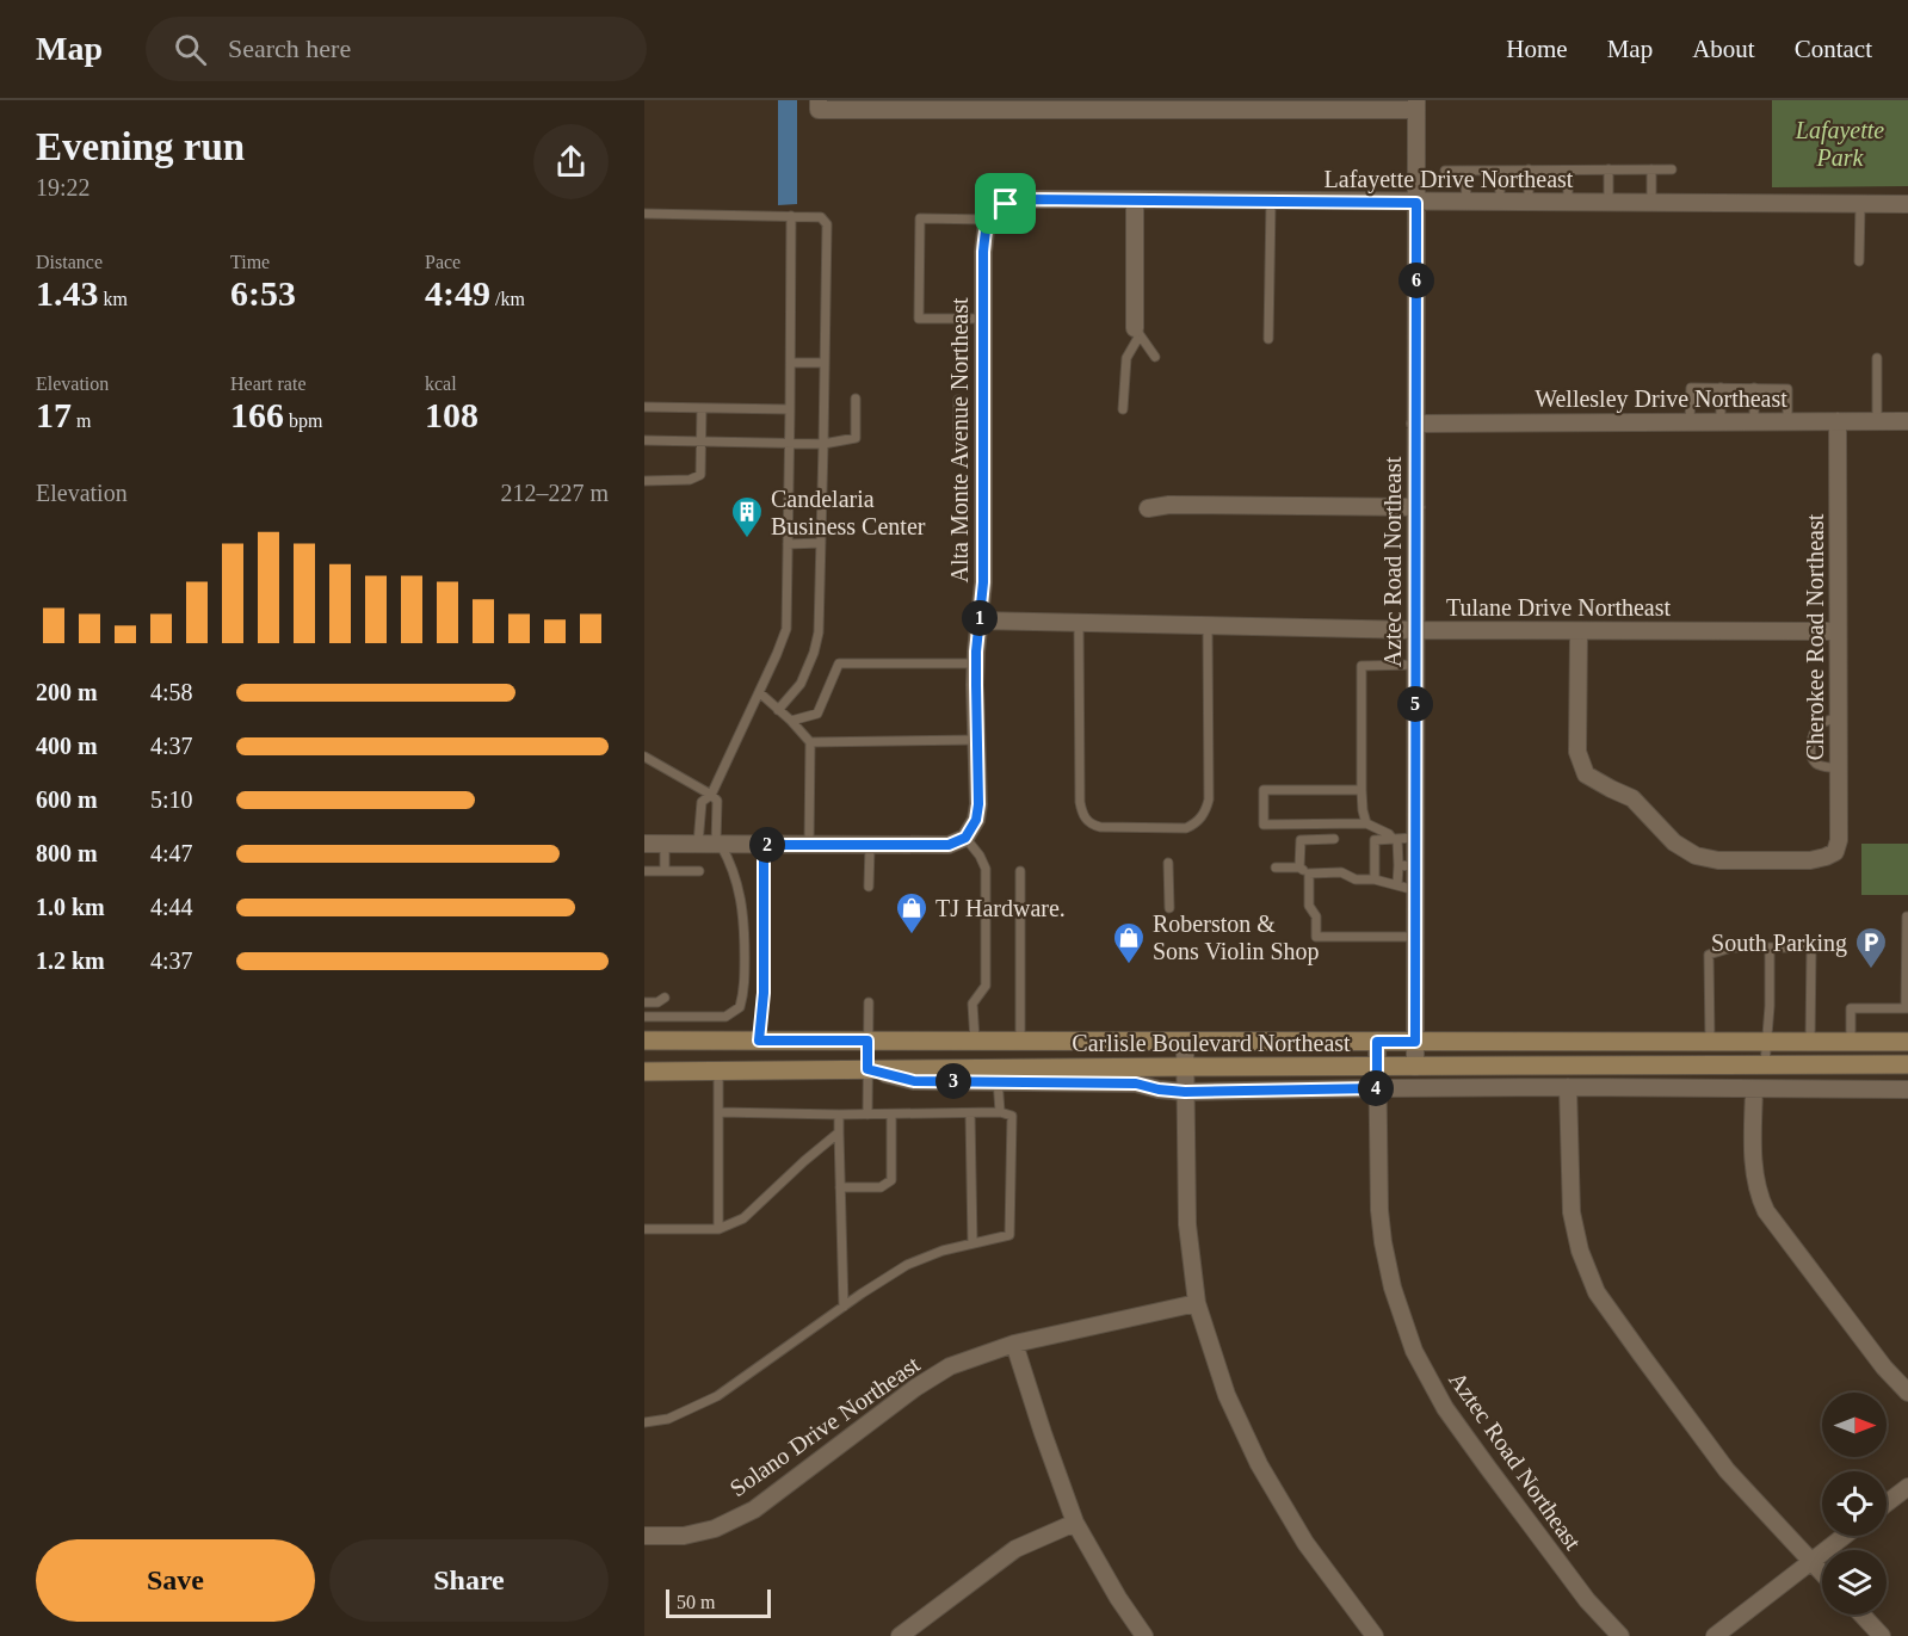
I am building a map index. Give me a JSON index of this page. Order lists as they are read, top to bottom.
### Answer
{
  "streets": {
    "main road": ["Carlisle Boulevard Northeast"],
    "street": [
      "Lafayette Drive Northeast",
      "Wellesley Drive Northeast",
      "Alta Monte Avenue Northeast",
      "Aztec Road Northeast",
      "Tulane Drive Northeast",
      "Cherokee Road Northeast",
      "Solano Drive Northeast"
    ]
  },
  "crossings": [
    ["Lafayette Drive Northeast", "Alta Monte Avenue Northeast"],
    ["Lafayette Drive Northeast", "Aztec Road Northeast"],
    ["Wellesley Drive Northeast", "Aztec Road Northeast"],
    ["Wellesley Drive Northeast", "Cherokee Road Northeast"],
    ["Alta Monte Avenue Northeast", "Tulane Drive Northeast"],
    ["Aztec Road Northeast", "Tulane Drive Northeast"],
    ["Aztec Road Northeast", "Carlisle Boulevard Northeast"],
    ["Tulane Drive Northeast", "Cherokee Road Northeast"]
  ],
  "parks": ["Lafayette Park"],
  "places": {
    "building": ["Candelaria Business Center"],
    "shop": ["TJ Hardware.", "Roberston & Sons Violin Shop"],
    "parking": ["South Parking"]
  },
  "scale_bar": "50 m",
  "north": "right",
  "page": {
    "header": "Map",
    "search": "Search here",
    "nav": [
      "Home",
      "Map",
      "About",
      "Contact"
    ],
    "heading": ["Evening run", "19:22"],
    "stats": [
      ["Distance", "1.43 km"],
      ["Time", "6:53"],
      ["Pace", "4:49 /km"],
      ["Elevation", "17 m"],
      ["Heart rate", "166 bpm"],
      ["kcal", "108"]
    ],
    "pins": [
      "6",
      "1",
      "5",
      "2",
      "3",
      "4"
    ],
    "chart": ["Elevation", "212–227 m"],
    "list": [
      {
        "name": "200 m",
        "note": "4:58"
      },
      {
        "name": "400 m",
        "note": "4:37"
      },
      {
        "name": "600 m",
        "note": "5:10"
      },
      {
        "name": "800 m",
        "note": "4:47"
      },
      {
        "name": "1.0 km",
        "note": "4:44"
      },
      {
        "name": "1.2 km",
        "note": "4:37"
      }
    ],
    "buttons": ["Save", "Share"],
    "scale": "50 m"
  }
}
